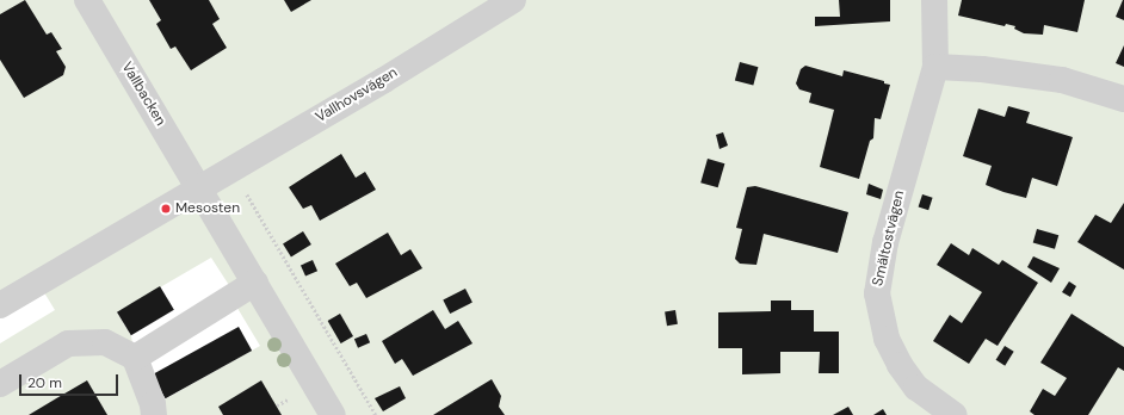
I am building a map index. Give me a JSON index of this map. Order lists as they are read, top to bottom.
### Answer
{
  "streets": {
    "street": ["Vallbacken", "Vallhovsvägen", "Smältostvägen"]
  },
  "crossings": [
    ["Vallbacken", "Vallhovsvägen"]
  ],
  "places": ["Mesosten"],
  "scale_bar": "20 m"
}
